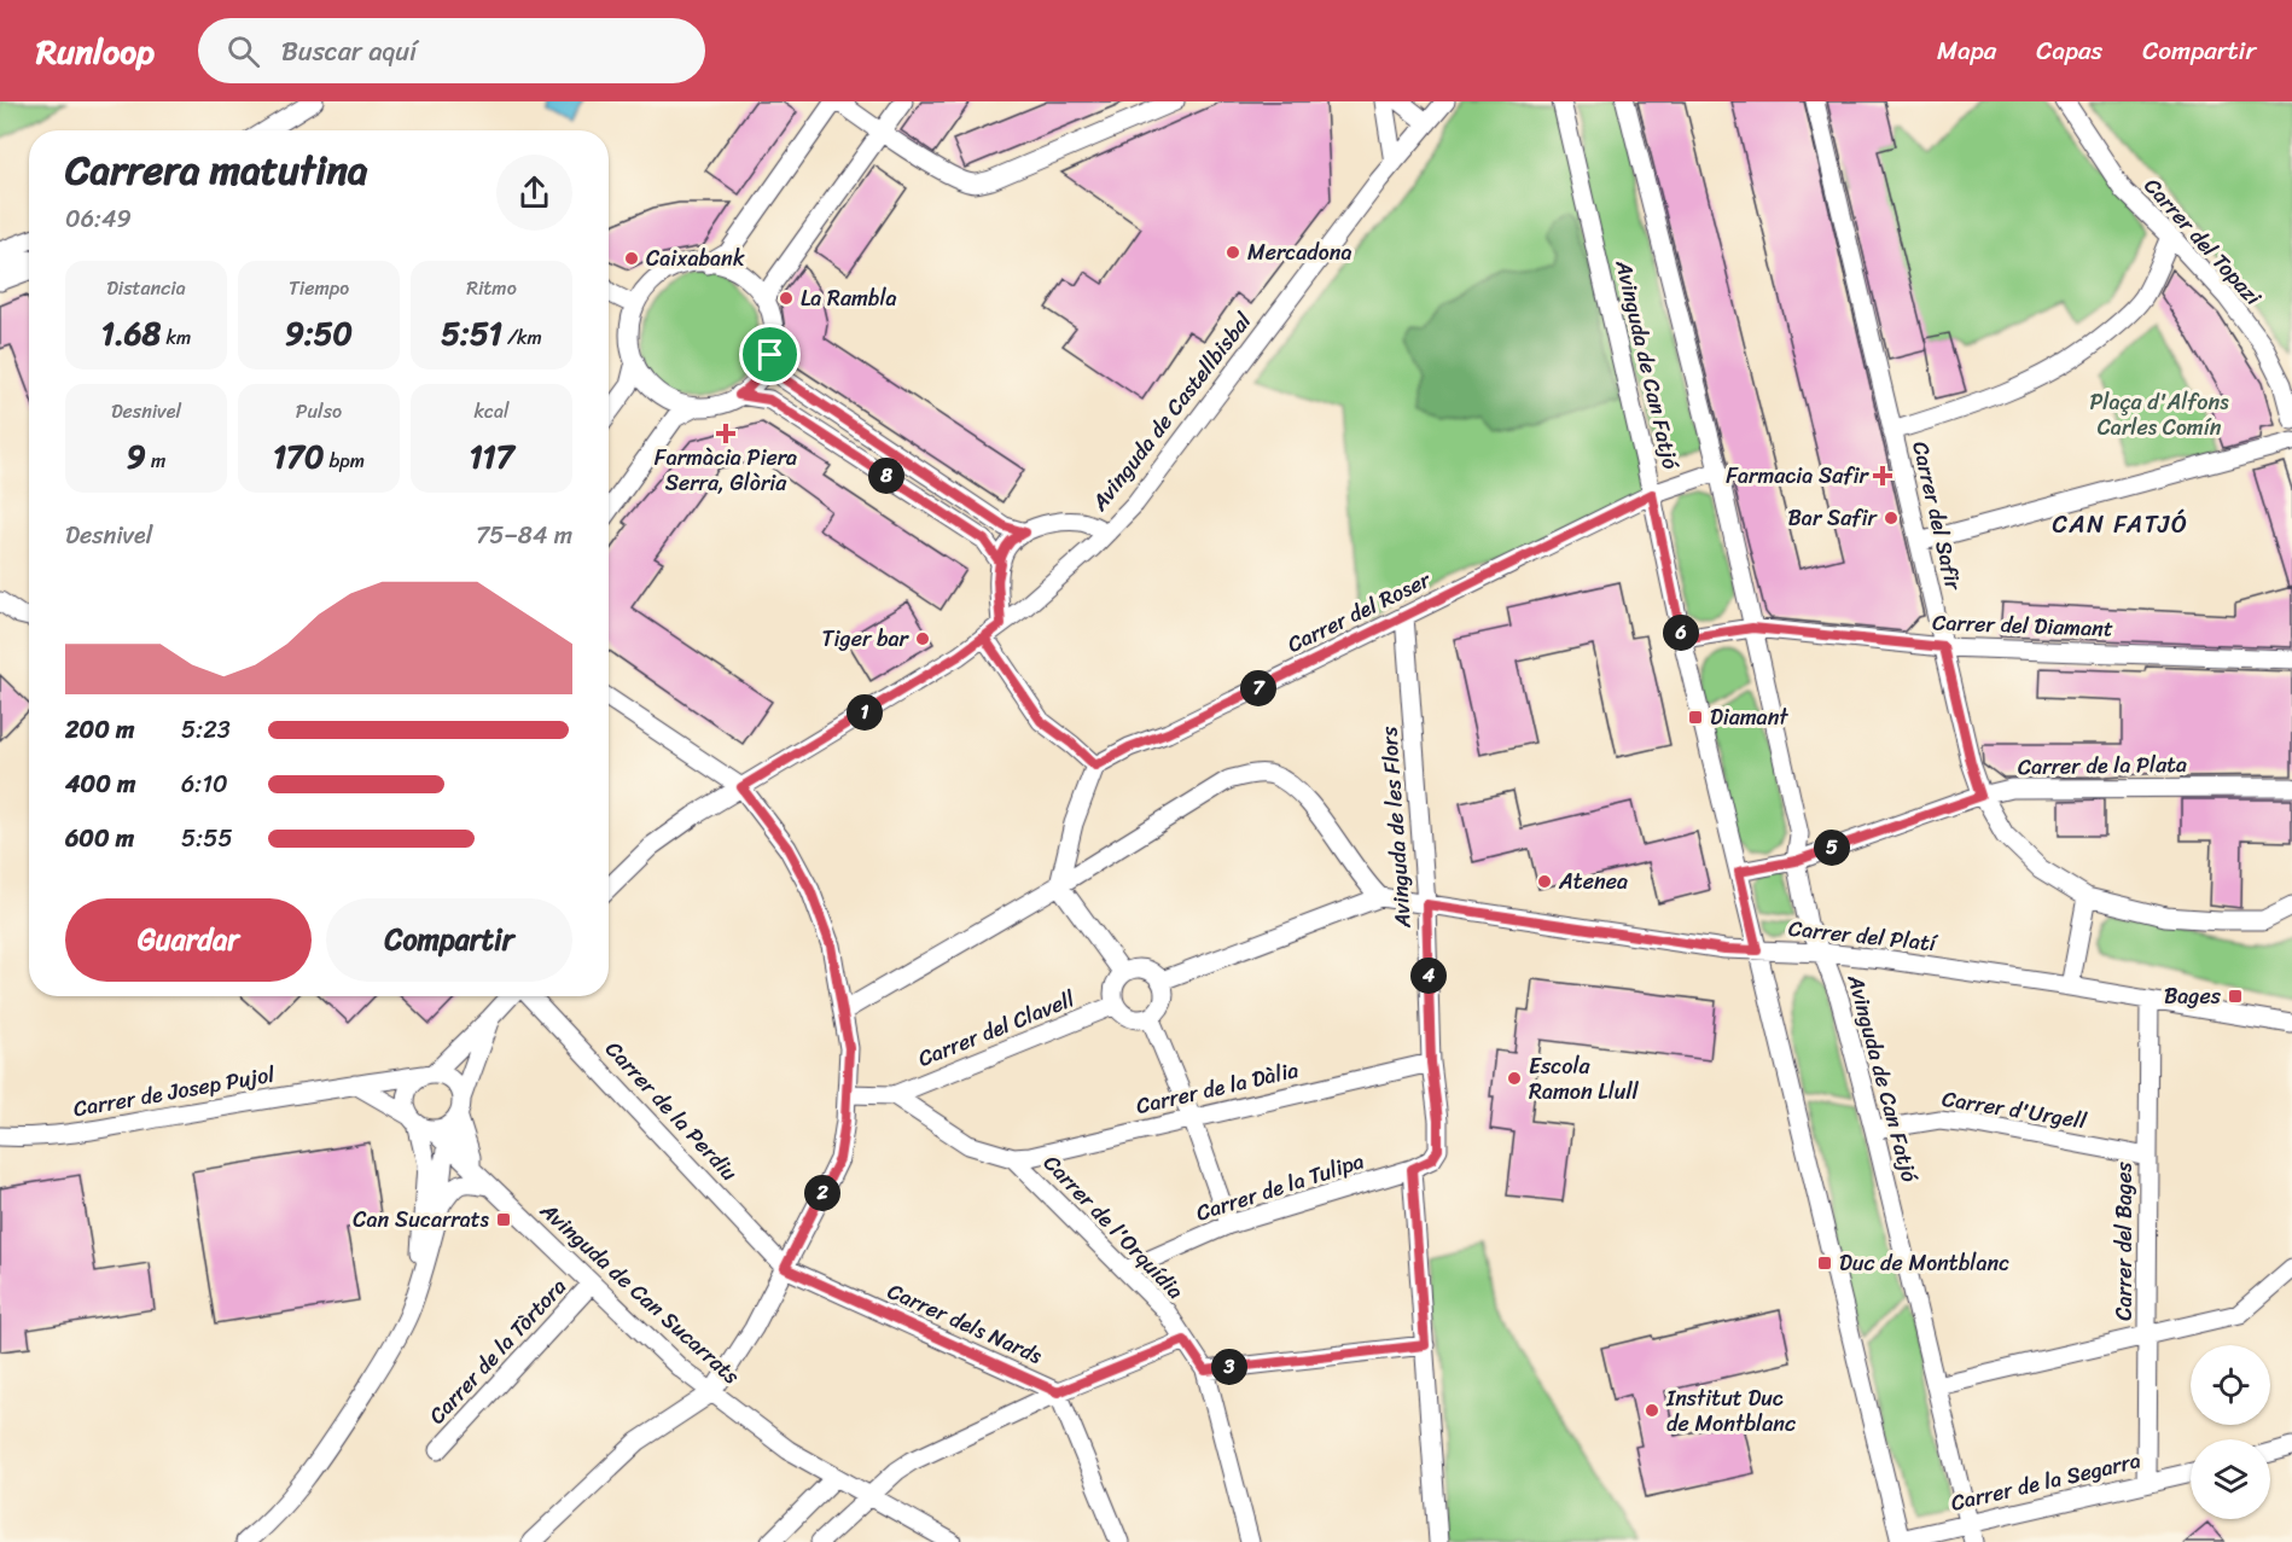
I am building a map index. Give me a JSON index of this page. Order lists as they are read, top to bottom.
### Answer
{
  "streets": {
    "street": [
      "Carrer del Topazi",
      "Avinguda de Can Fatjó",
      "Avinguda de Castellbisbal",
      "Carrer del Safir",
      "Carrer del Roser",
      "Carrer del Diamant",
      "Carrer de la Plata",
      "Avinguda de les Flors",
      "Carrer del Platí",
      "Carrer del Clavell",
      "Carrer de la Dàlia",
      "Carrer de Josep Pujol",
      "Carrer d'Urgell",
      "Carrer de la Perdiu",
      "Carrer de la Tulipa",
      "Carrer de l'Orquídia",
      "Carrer del Bages",
      "Avinguda de Can Sucarrats",
      "Carrer dels Nards",
      "Carrer de la Tòrtora",
      "Carrer de la Segarra"
    ]
  },
  "crossings": [
    ["Avinguda de Can Fatjó", "Carrer del Roser"],
    ["Avinguda de Can Fatjó", "Carrer del Diamant"],
    ["Avinguda de Can Fatjó", "Carrer de la Plata"],
    ["Avinguda de Can Fatjó", "Carrer del Platí"],
    ["Avinguda de Can Fatjó", "Carrer d'Urgell"],
    ["Avinguda de Can Fatjó", "Carrer de la Segarra"],
    ["Carrer del Safir", "Carrer del Diamant"],
    ["Carrer del Safir", "Carrer de la Plata"],
    ["Carrer del Roser", "Avinguda de les Flors"],
    ["Avinguda de les Flors", "Carrer del Platí"],
    ["Avinguda de les Flors", "Carrer de la Dàlia"],
    ["Avinguda de les Flors", "Carrer de la Tulipa"],
    ["Carrer del Platí", "Carrer del Bages"],
    ["Carrer del Clavell", "Carrer de l'Orquídia"],
    ["Carrer de la Dàlia", "Carrer de l'Orquídia"],
    ["Carrer de Josep Pujol", "Avinguda de Can Sucarrats"],
    ["Carrer d'Urgell", "Carrer del Bages"],
    ["Carrer de la Perdiu", "Carrer dels Nards"],
    ["Carrer de la Tulipa", "Carrer de l'Orquídia"],
    ["Carrer del Bages", "Carrer de la Segarra"],
    ["Avinguda de Can Sucarrats", "Carrer de la Tòrtora"]
  ],
  "districts": ["CAN FATJÓ"],
  "parks": ["Plaça d'Alfons Carles Comín"],
  "places": {
    "other": [
      "Mercadona",
      "Caixabank",
      "La Rambla",
      "Bar Safir",
      "Tiger bar",
      "Atenea",
      "Escola Ramon Llull",
      "Institut Duc de Montblanc"
    ],
    "health": ["Farmàcia Piera Serra, Glòria", "Farmacia Safir"],
    "transit": [
      "Diamant",
      "Bages",
      "Can Sucarrats",
      "Duc de Montblanc"
    ]
  },
  "page": {
    "header": "Runloop",
    "search": "Buscar aquí",
    "nav": ["Mapa", "Capas", "Compartir"],
    "heading": ["Carrera matutina", "06:49"],
    "stats": [
      ["Distancia", "1.68 km"],
      ["Tiempo", "9:50"],
      ["Ritmo", "5:51 /km"],
      ["Desnivel", "9 m"],
      ["Pulso", "170 bpm"],
      ["kcal", "117"]
    ],
    "pins": [
      "8",
      "6",
      "7",
      "1",
      "5",
      "4",
      "2",
      "3"
    ],
    "chart": ["Desnivel", "75–84 m"],
    "list": [
      {
        "name": "200 m",
        "note": "5:23"
      },
      {
        "name": "400 m",
        "note": "6:10"
      },
      {
        "name": "600 m",
        "note": "5:55"
      }
    ],
    "buttons": ["Guardar", "Compartir"]
  }
}
